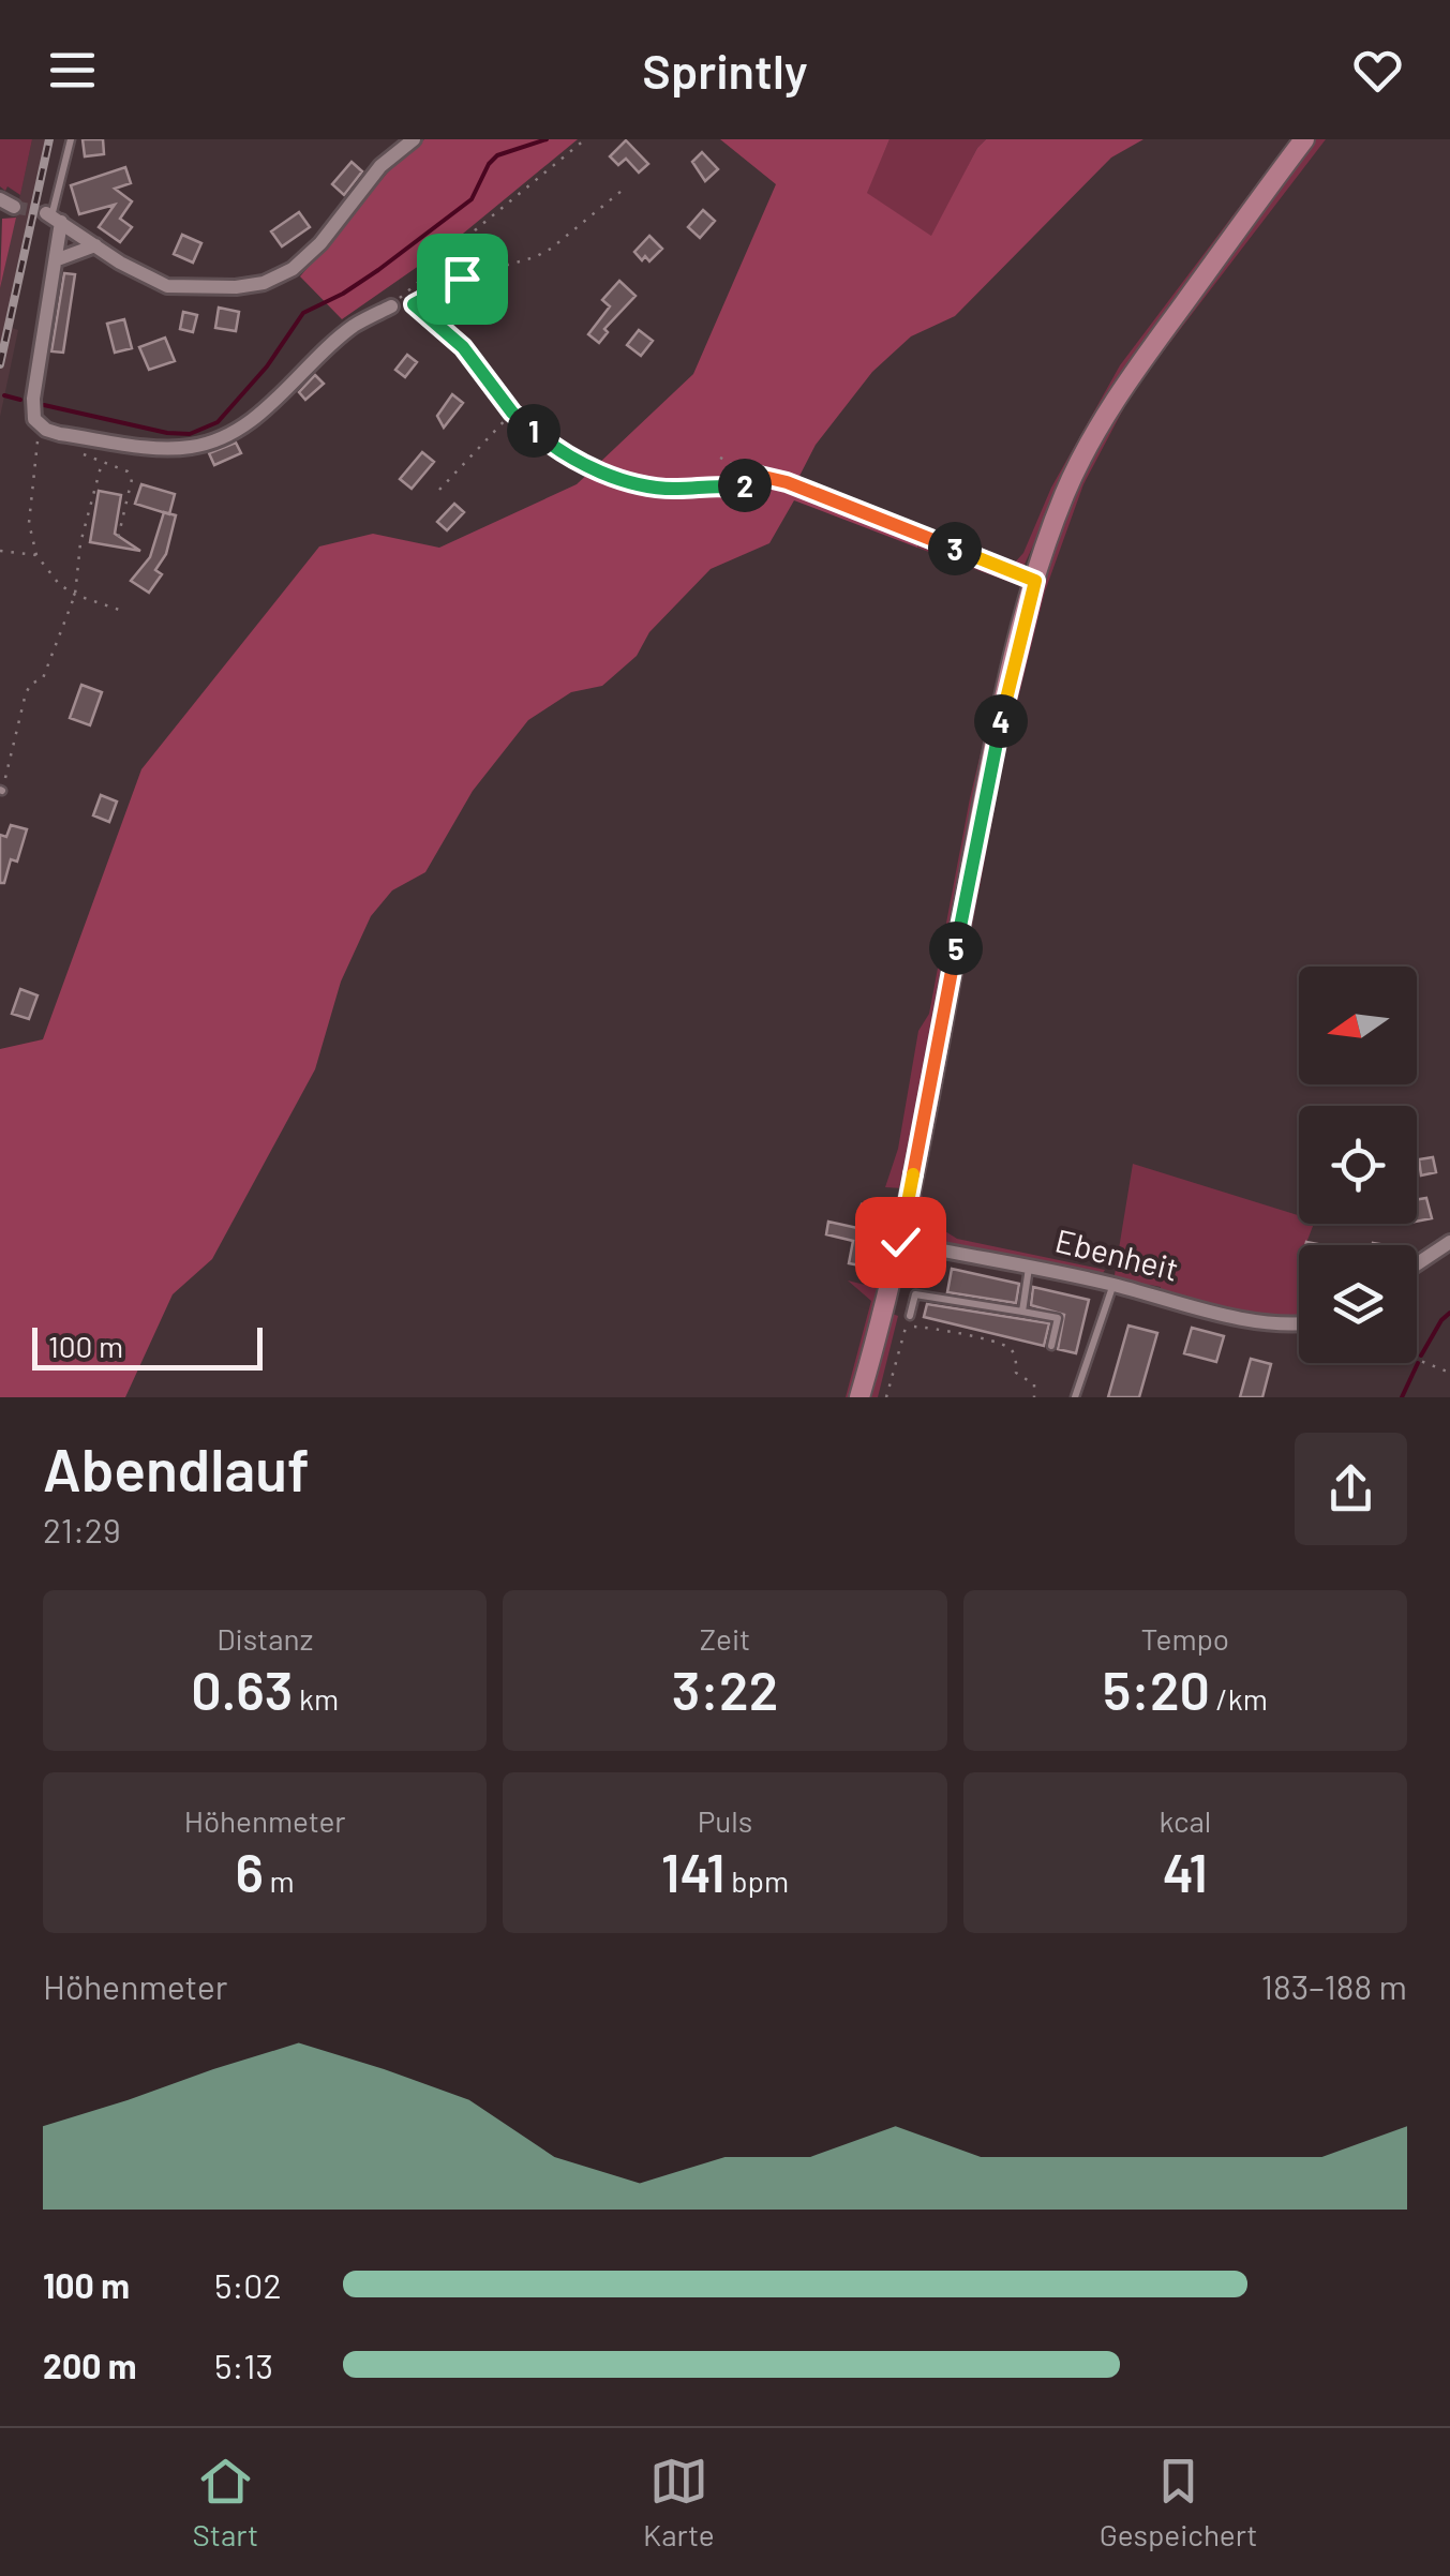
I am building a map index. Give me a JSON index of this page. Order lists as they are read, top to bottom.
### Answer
{
  "streets": {
    "street": ["Ebenheit"]
  },
  "scale_bar": "100 m",
  "north": "left",
  "page": {
    "header": "Sprintly",
    "pins": [
      "1",
      "2",
      "3",
      "4",
      "5"
    ],
    "scale": "100 m",
    "heading": ["Abendlauf", "21:29"],
    "stats": [
      ["Distanz", "0.63 km"],
      ["Zeit", "3:22"],
      ["Tempo", "5:20 /km"],
      ["Höhenmeter", "6 m"],
      ["Puls", "141 bpm"],
      ["kcal", "41"]
    ],
    "chart": ["Höhenmeter", "183–188 m"],
    "list": [
      {
        "name": "100 m",
        "note": "5:02"
      },
      {
        "name": "200 m",
        "note": "5:13"
      }
    ],
    "tabs": ["Start", "Karte", "Gespeichert"]
  }
}
